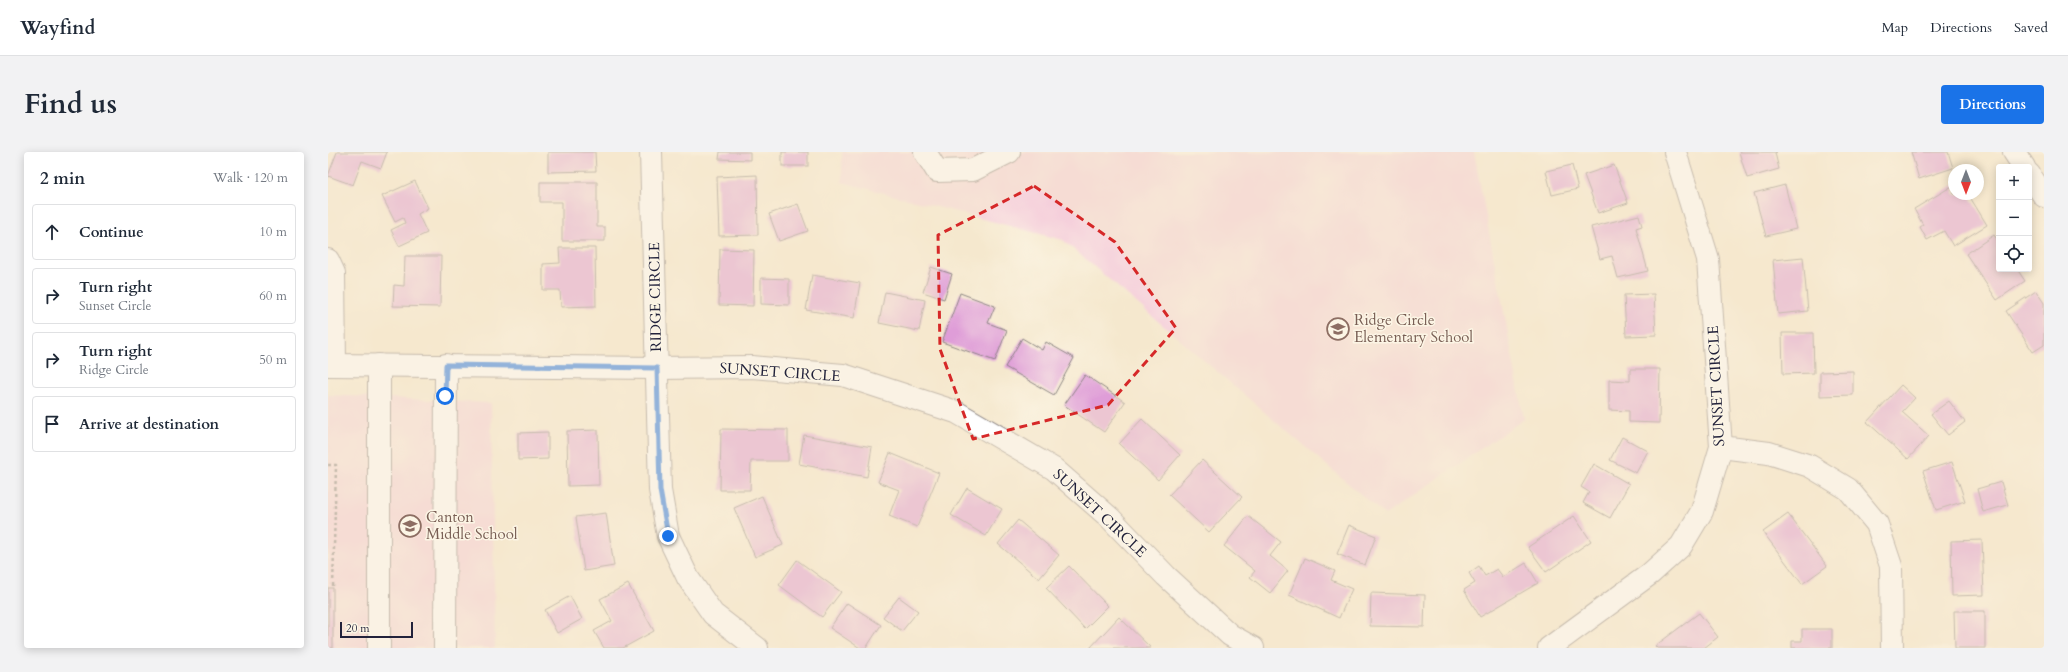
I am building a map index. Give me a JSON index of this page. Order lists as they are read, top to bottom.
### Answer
{
  "streets": {
    "street": ["RIDGE CIRCLE", "SUNSET CIRCLE"]
  },
  "crossings": [
    ["RIDGE CIRCLE", "SUNSET CIRCLE"]
  ],
  "places": {
    "school or university": ["Ridge Circle Elementary School", "Canton Middle School"]
  },
  "scale_bar": "20 m",
  "north": "bottom",
  "page": {
    "header": "Wayfind",
    "nav": ["Map", "Directions", "Saved"],
    "title": "Find us",
    "buttons": "Directions",
    "heading": ["2 min", "Walk · 120 m"],
    "map_buttons": ["+", "−"],
    "list": [
      ["Continue", "10 m"],
      ["Turn right", "Sunset Circle", "60 m"],
      ["Turn right", "Ridge Circle", "50 m"],
      "Arrive at destination"
    ],
    "scale": "20 m"
  }
}
